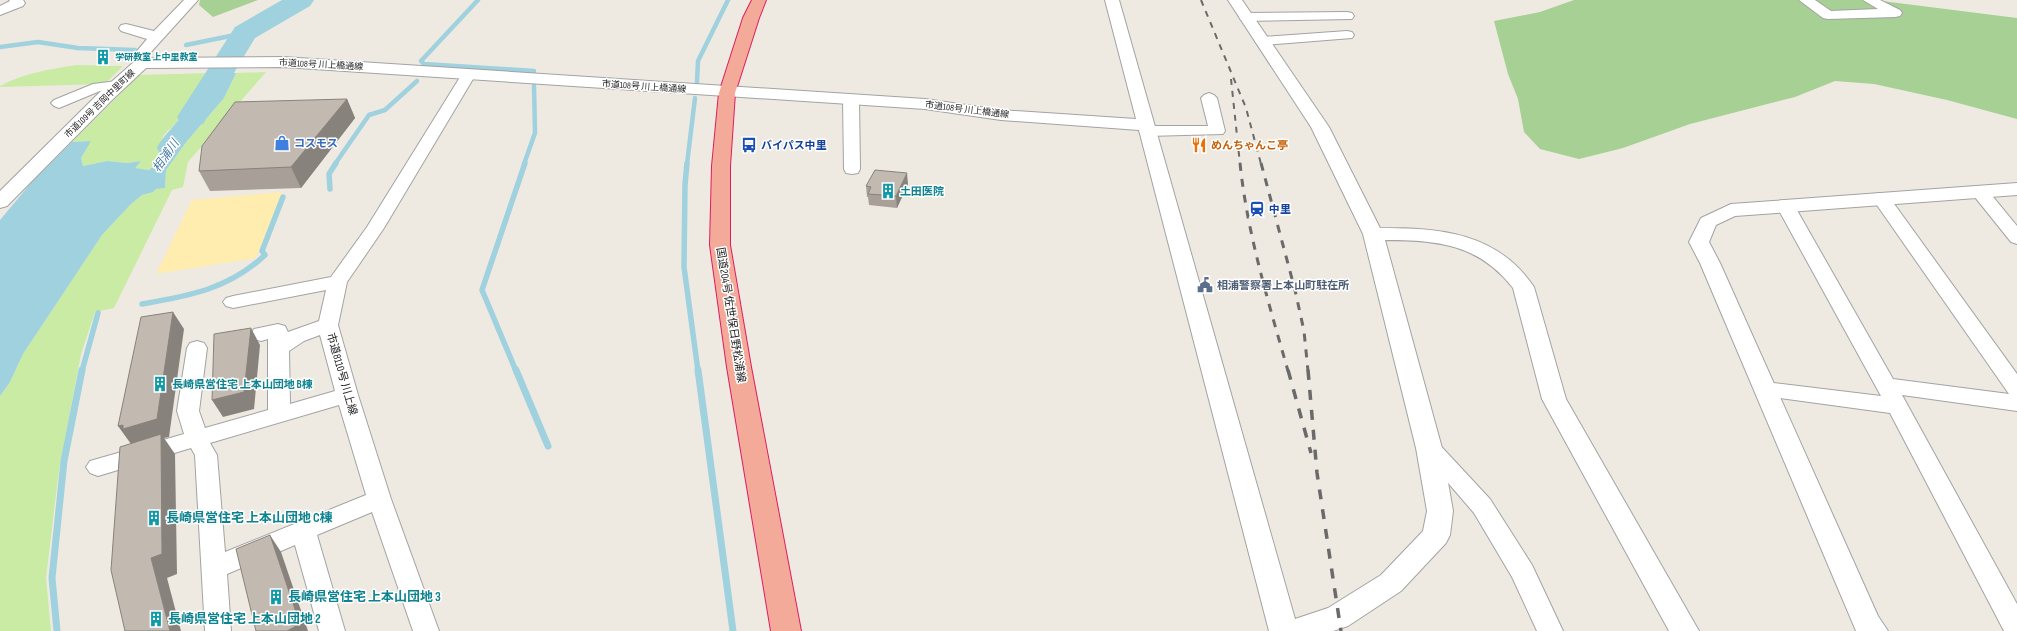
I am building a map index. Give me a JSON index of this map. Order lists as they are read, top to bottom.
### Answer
{
  "streets": {
    "highway": ["国道204号 佐世保日野松浦線"],
    "street": ["市道108号 川上橋通線", "市道109号 吉岡中里町線", "市道8110号 川上線"]
  },
  "crossings": [
    ["市道108号 川上橋通線", "市道109号 吉岡中里町線"],
    ["市道108号 川上橋通線", "国道204号 佐世保日野松浦線"],
    ["市道108号 川上橋通線", "市道8110号 川上線"]
  ],
  "water": ["相浦川"],
  "places": {
    "building": [
      "学研教室 上中里教室",
      "土田医院",
      "長崎県営住宅 上本山団地 B棟",
      "長崎県営住宅 上本山団地 C棟",
      "長崎県営住宅 上本山団地 3",
      "長崎県営住宅 上本山団地 2"
    ],
    "shop": ["コスモス"],
    "bus stop": ["バイパス中里"],
    "restaurant": ["めんちゃんこ亭"],
    "station": ["中里"],
    "public building": ["相浦警察署上本山町駐在所"]
  }
}
